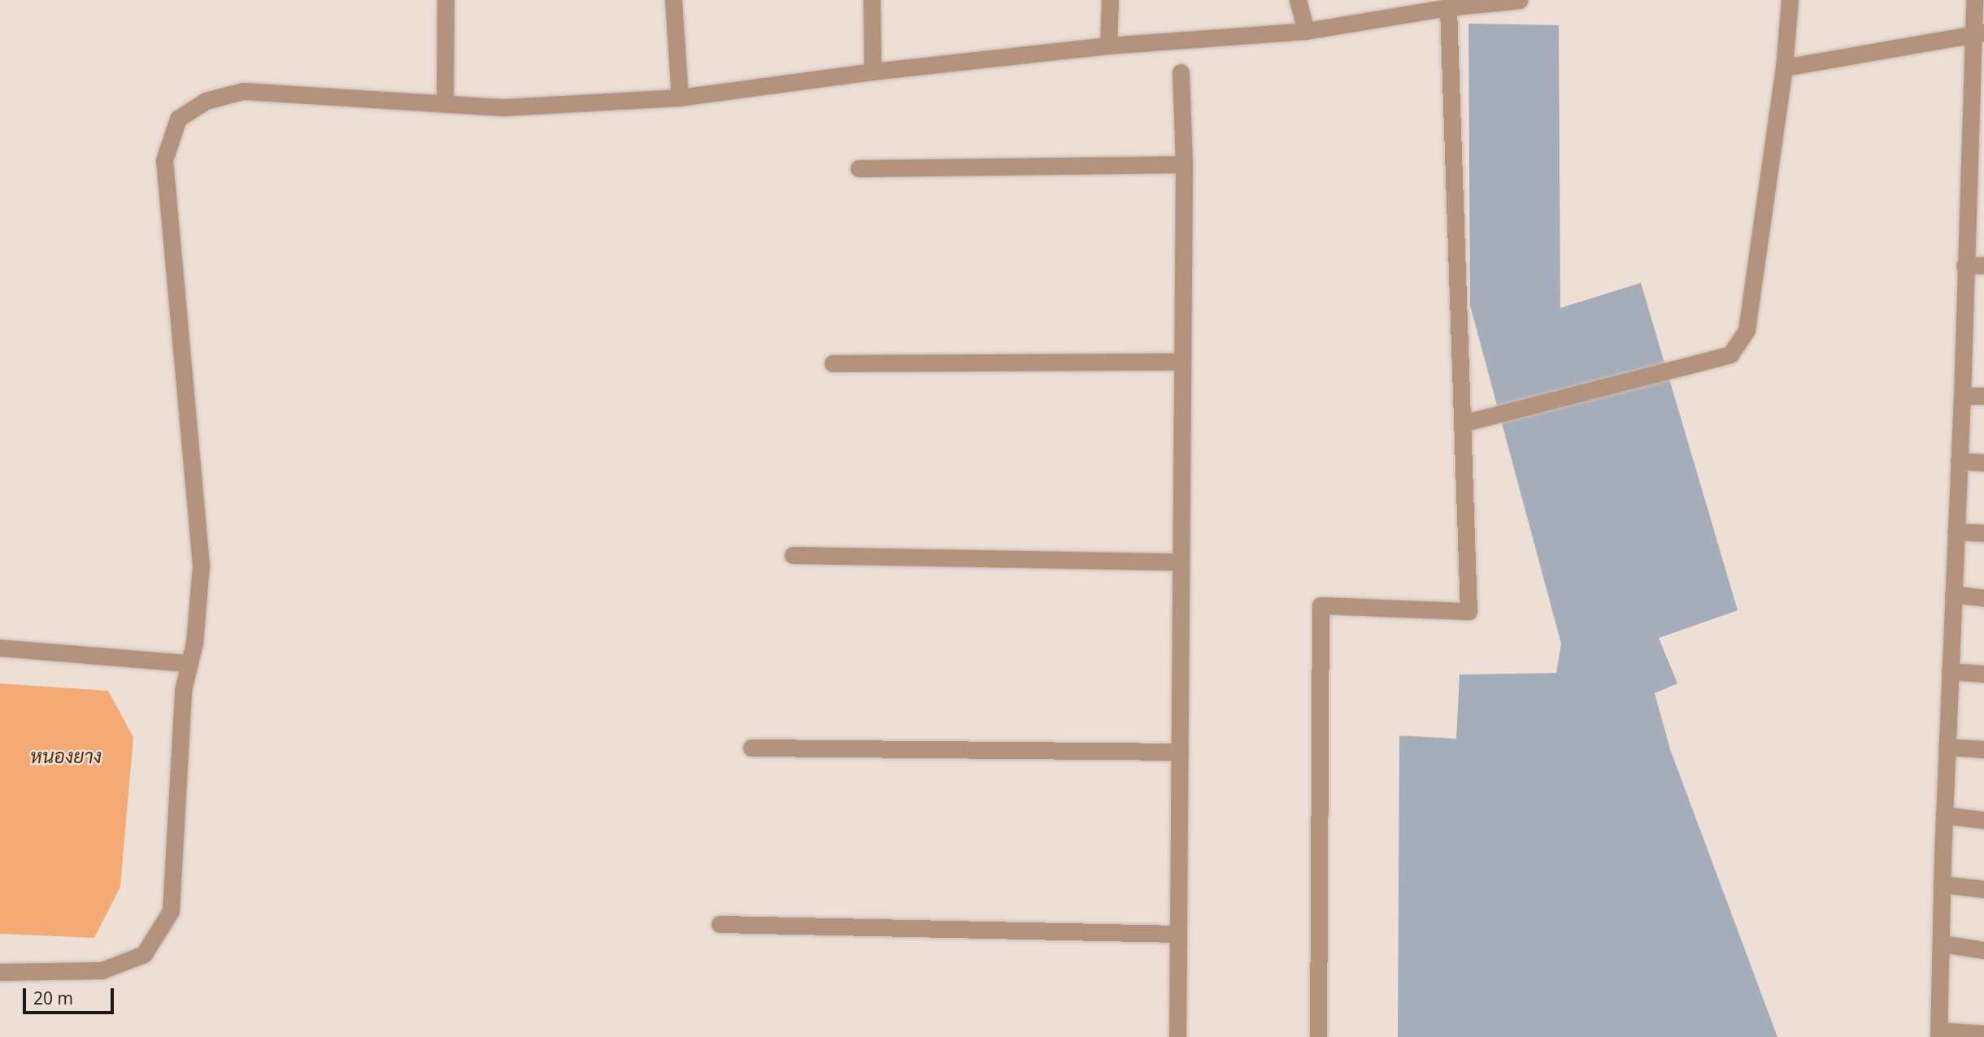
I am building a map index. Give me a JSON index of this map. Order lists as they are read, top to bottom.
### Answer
{
  "water": ["หนองยาง"],
  "scale_bar": "20 m"
}
